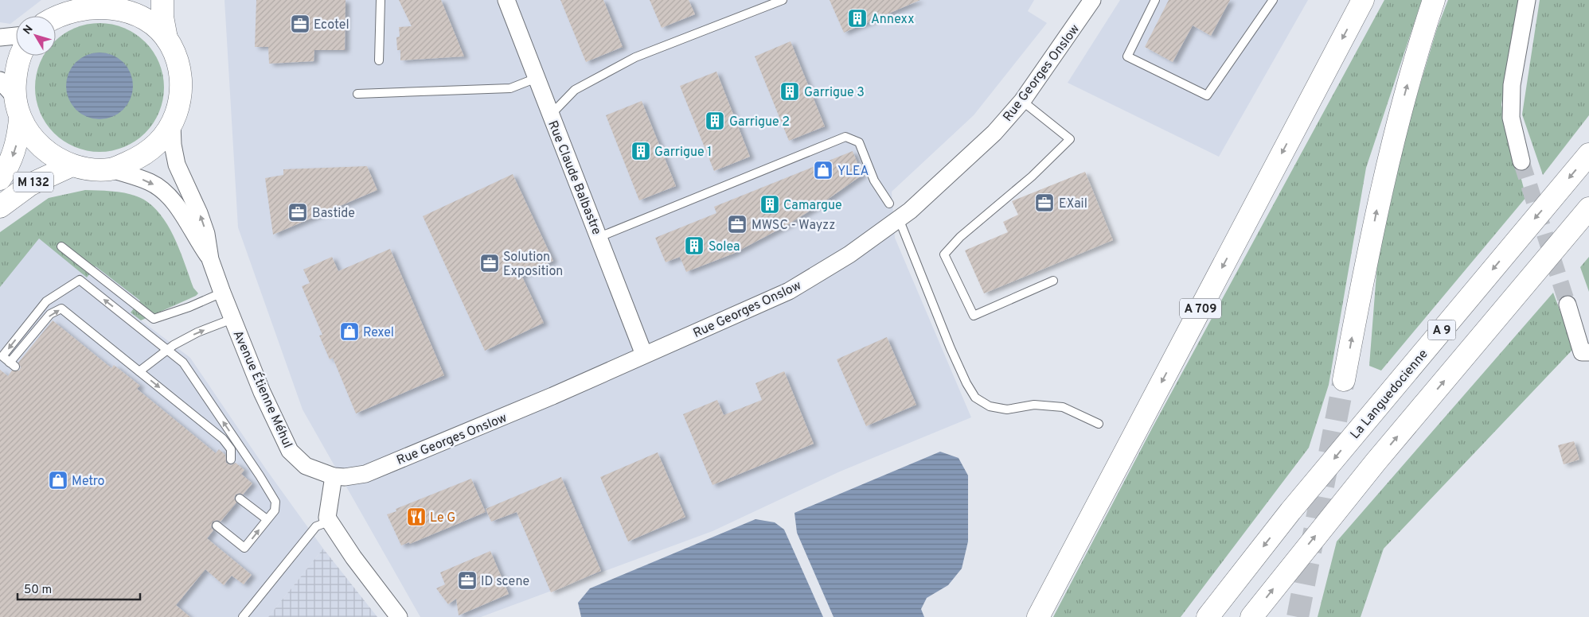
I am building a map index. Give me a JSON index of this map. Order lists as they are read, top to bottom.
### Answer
{
  "streets": {
    "main road": [
      "M 132",
      "A 709",
      "A 9",
      "La Languedocienne"
    ],
    "street": ["Rue Georges Onslow", "Rue Claude Balbastre", "Avenue Étienne Méhul"]
  },
  "crossings": [
    ["Rue Georges Onslow", "Rue Claude Balbastre"],
    ["Rue Georges Onslow", "Avenue Étienne Méhul"]
  ],
  "places": {
    "building": [
      "Annexx",
      "Garrigue 3",
      "Garrigue 2",
      "Garrigue 1",
      "Camargue",
      "Solea"
    ],
    "office": [
      "Ecotel",
      "EXail",
      "Bastide",
      "MWSC - Wayzz",
      "Solution Exposition",
      "ID scene"
    ],
    "shop": ["YLEA", "Rexel", "Metro"],
    "restaurant": ["Le G"]
  },
  "scale_bar": "50 m",
  "north": "top left"
}
